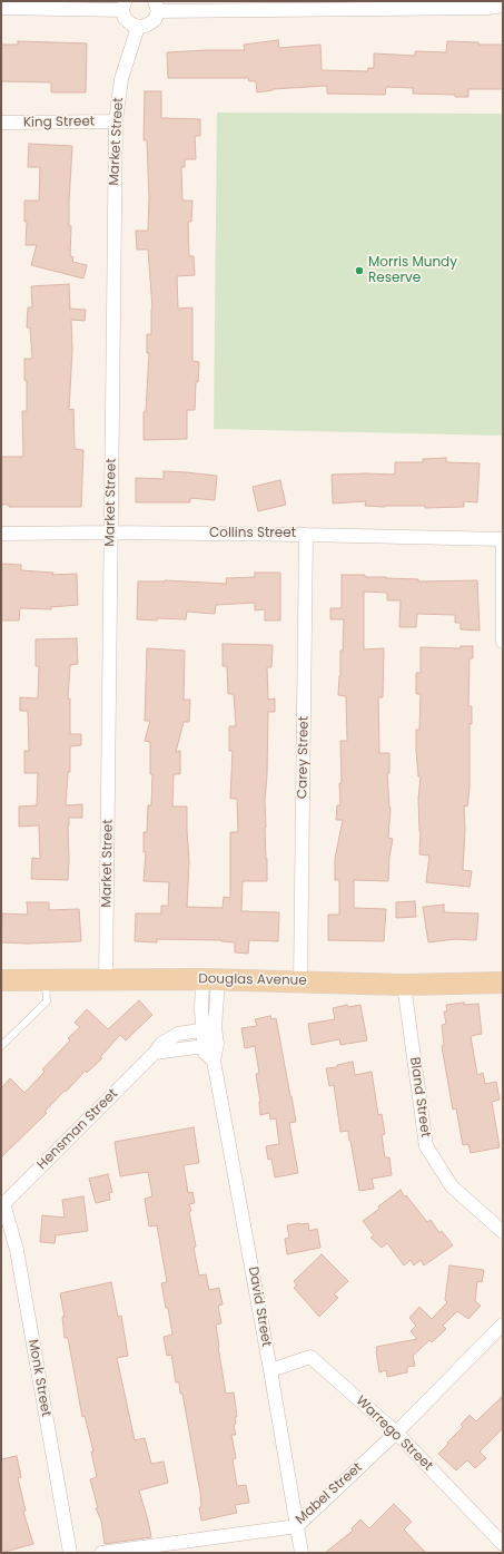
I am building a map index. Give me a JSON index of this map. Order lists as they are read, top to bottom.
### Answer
{
  "streets": {
    "main road": ["Douglas Avenue"],
    "street": [
      "King Street",
      "Market Street",
      "Collins Street",
      "Carey Street",
      "Bland Street",
      "Hensman Street",
      "David Street",
      "Monk Street",
      "Warrego Street",
      "Mabel Street"
    ]
  },
  "crossings": [
    ["King Street", "Market Street"],
    ["Market Street", "Collins Street"],
    ["Market Street", "Douglas Avenue"],
    ["Collins Street", "Carey Street"],
    ["Carey Street", "Douglas Avenue"],
    ["Douglas Avenue", "Bland Street"],
    ["Douglas Avenue", "David Street"],
    ["Hensman Street", "David Street"],
    ["Hensman Street", "Monk Street"],
    ["David Street", "Warrego Street"],
    ["David Street", "Mabel Street"],
    ["Warrego Street", "Mabel Street"]
  ],
  "places": ["Morris Mundy Reserve"]
}
